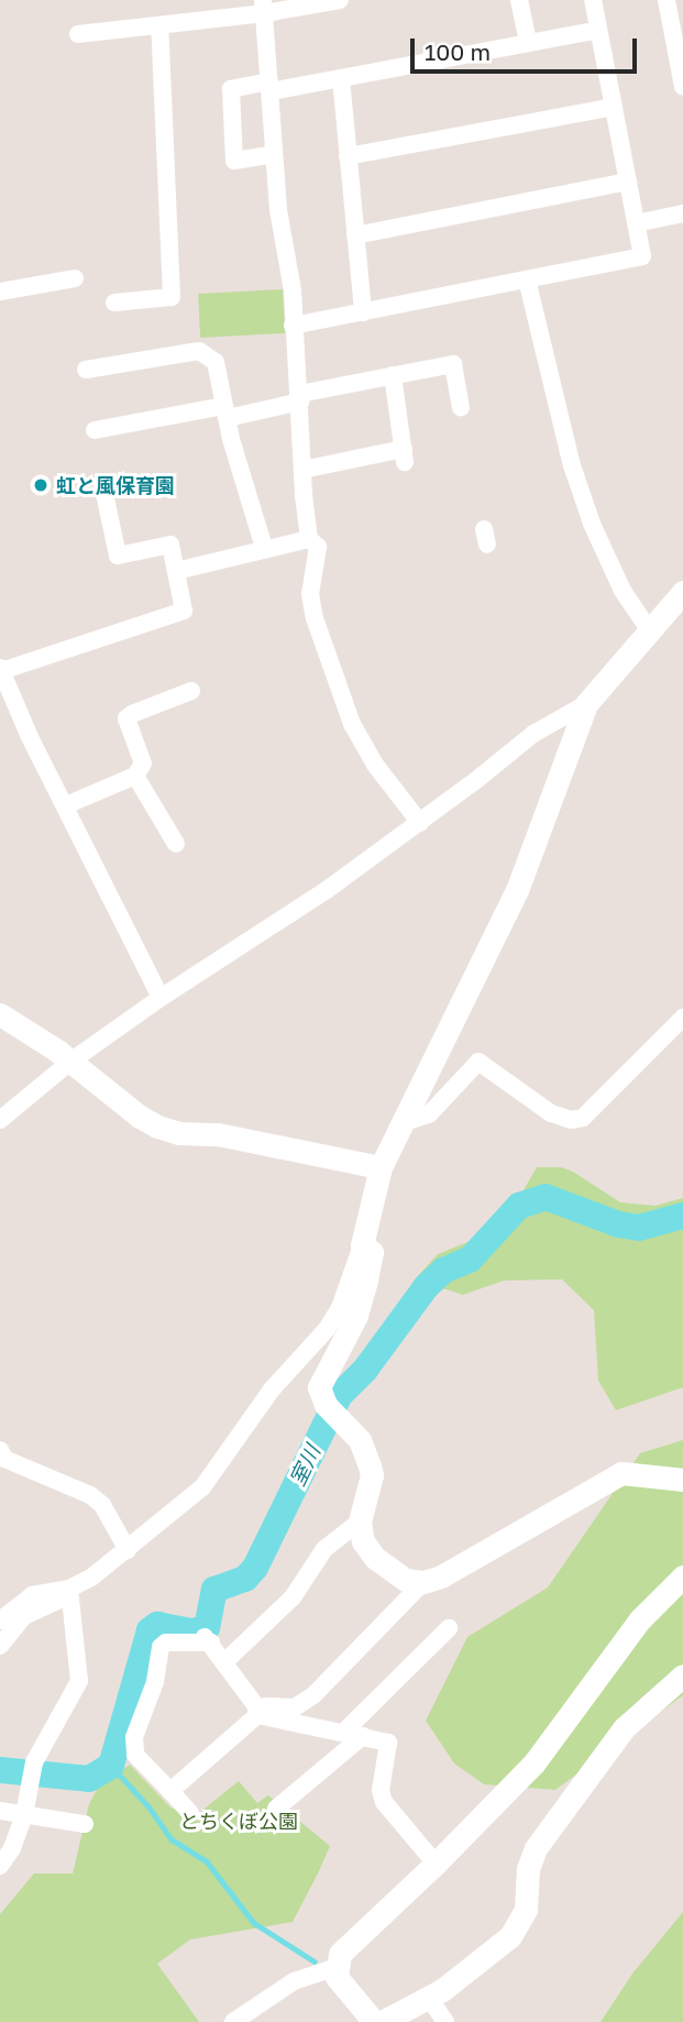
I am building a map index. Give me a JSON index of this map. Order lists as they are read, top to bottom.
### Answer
{
  "water": ["室川"],
  "parks": ["とちくぼ公園"],
  "places": ["虹と風保育園"],
  "scale_bar": "100 m"
}
